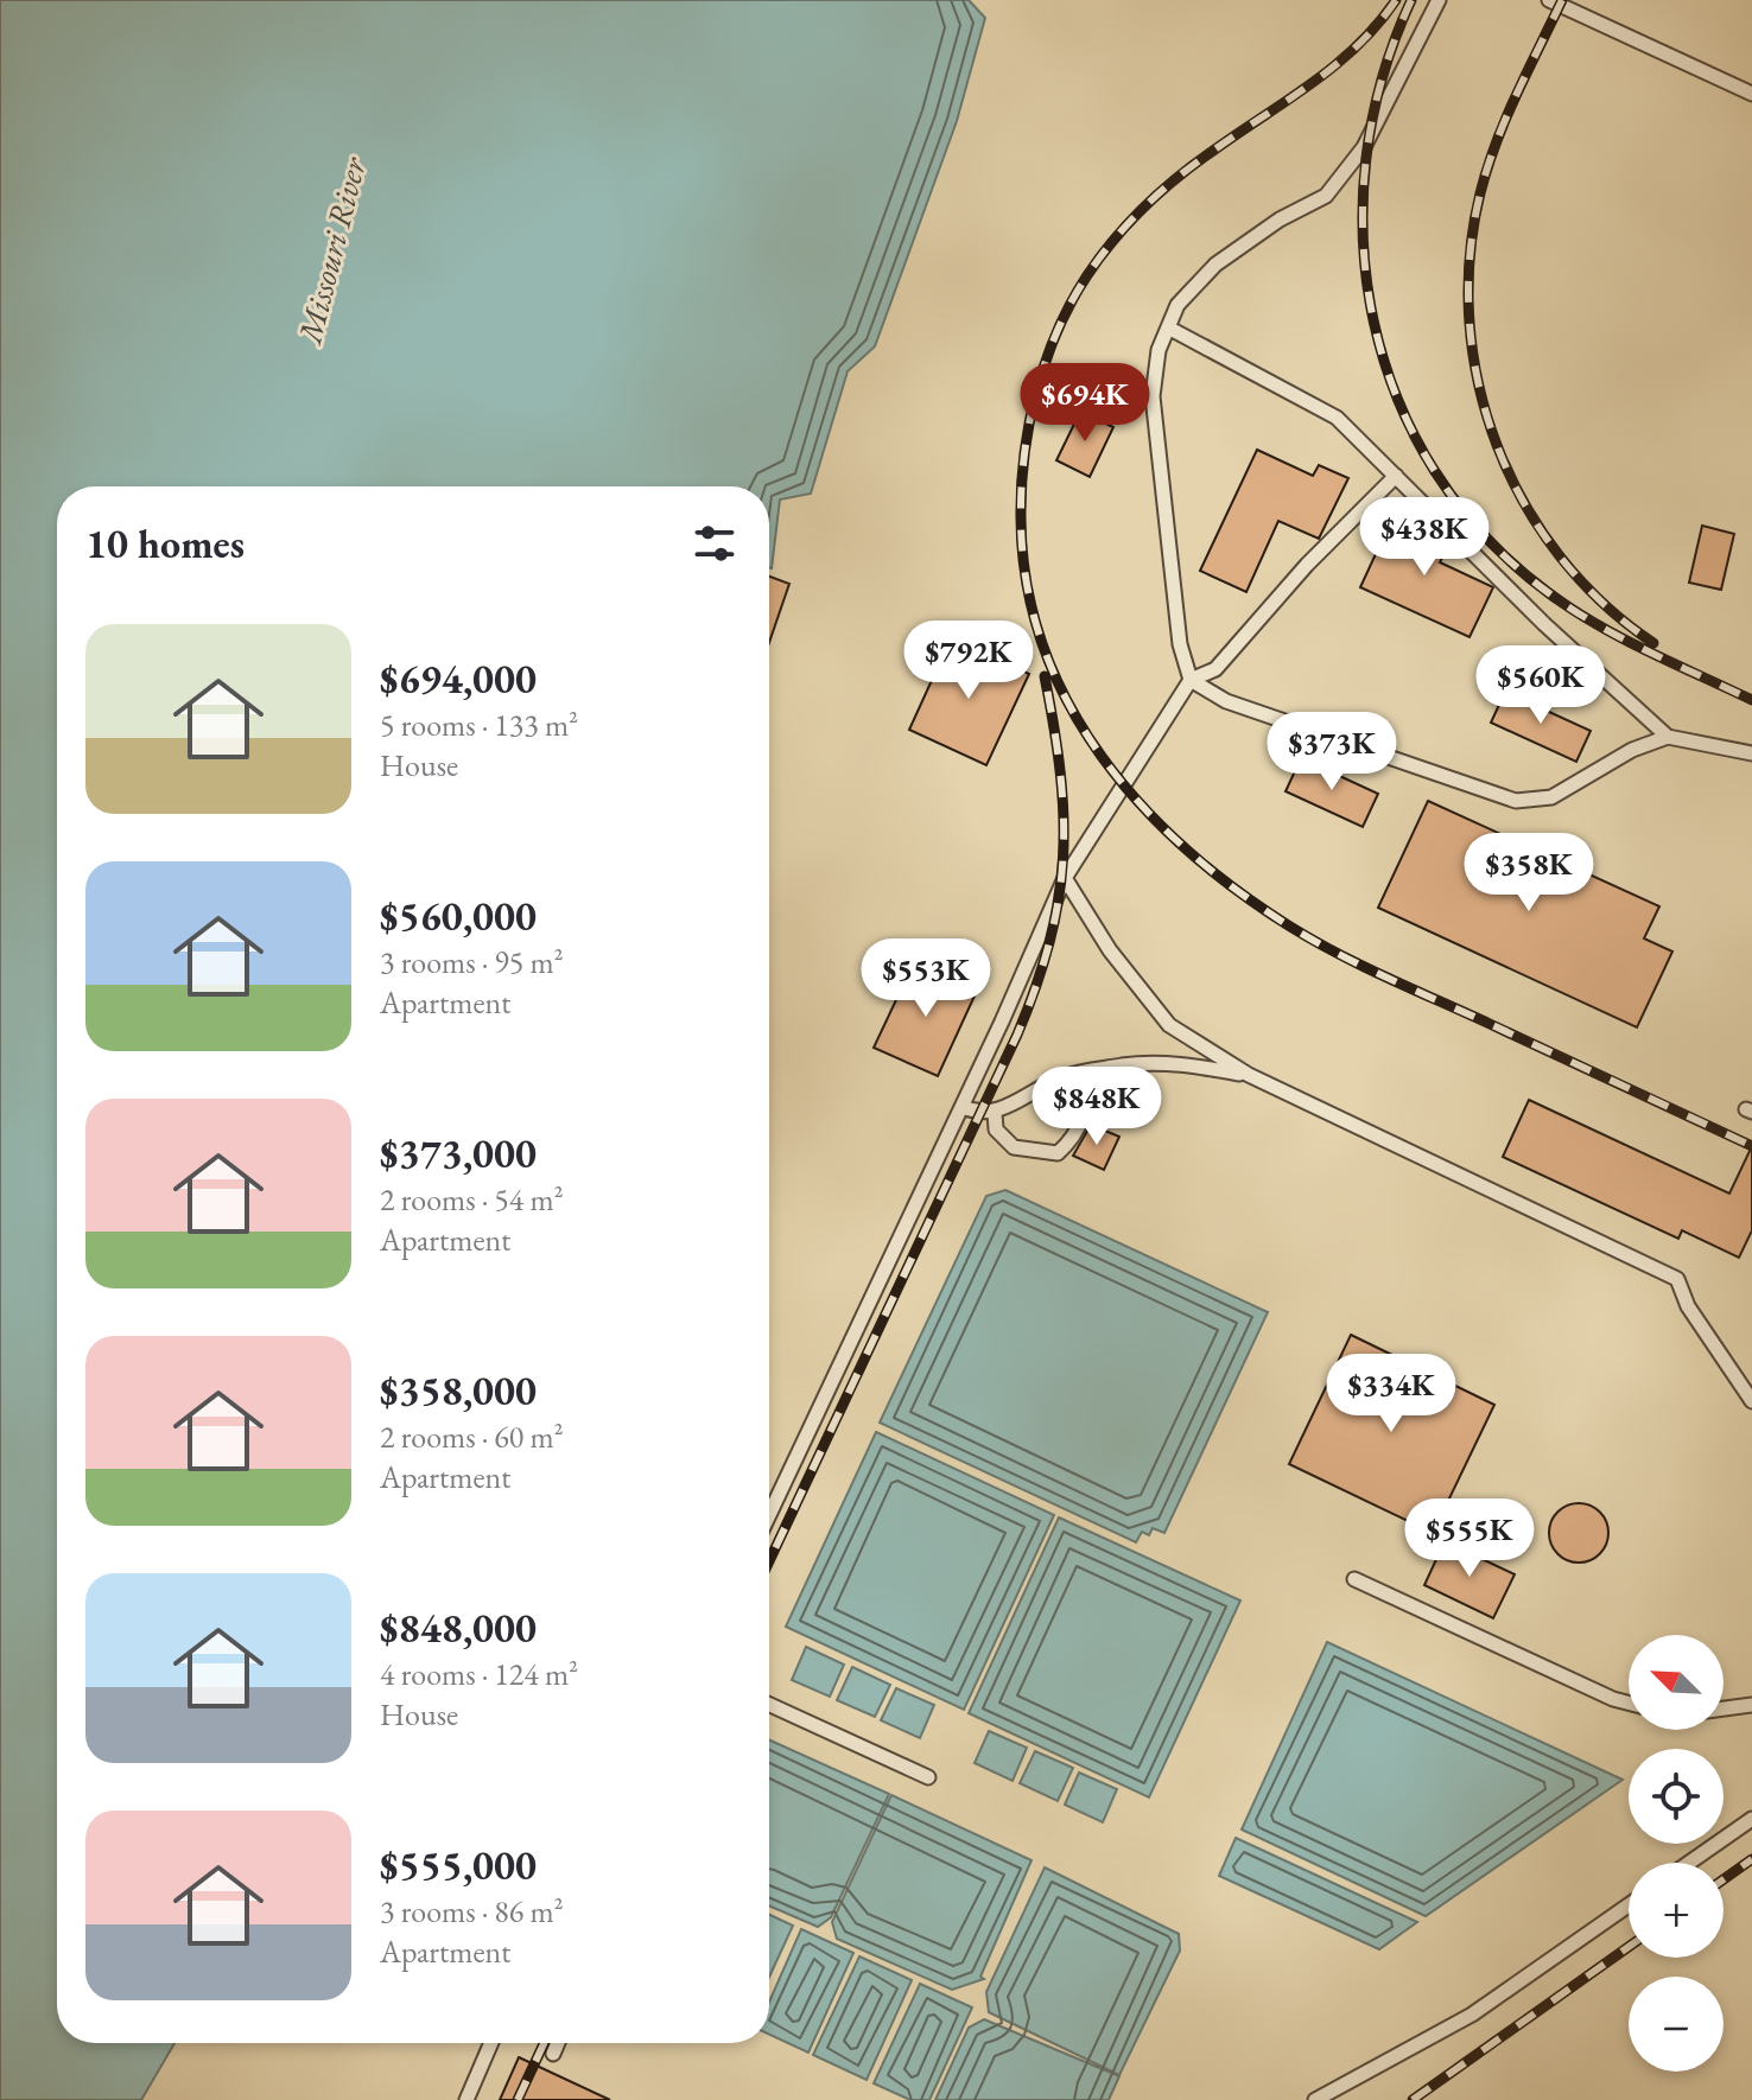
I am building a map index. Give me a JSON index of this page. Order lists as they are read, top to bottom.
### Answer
{
  "water": ["Missouri River"],
  "north": "top left",
  "page": {
    "price": [
      "$694K",
      "$438K",
      "$792K",
      "$560K",
      "$373K",
      "$358K",
      "$553K",
      "$848K",
      "$334K",
      "$555K"
    ],
    "heading": "10 homes",
    "list": [
      {
        "name": "$694,000",
        "note": "5 rooms · 133 m² · House"
      },
      {
        "name": "$560,000",
        "note": "3 rooms · 95 m² · Apartment"
      },
      {
        "name": "$373,000",
        "note": "2 rooms · 54 m² · Apartment"
      },
      {
        "name": "$358,000",
        "note": "2 rooms · 60 m² · Apartment"
      },
      {
        "name": "$848,000",
        "note": "4 rooms · 124 m² · House"
      },
      {
        "name": "$555,000",
        "note": "3 rooms · 86 m² · Apartment"
      }
    ],
    "map_buttons": ["+", "−"]
  }
}
